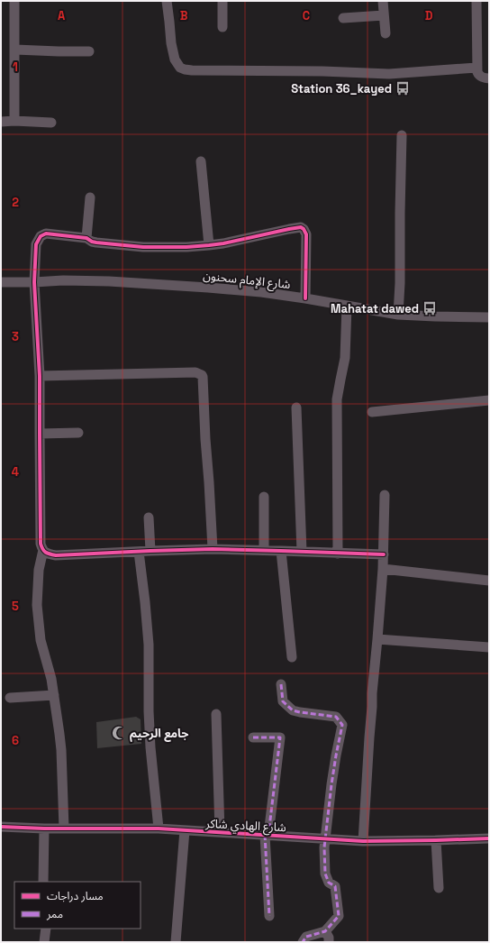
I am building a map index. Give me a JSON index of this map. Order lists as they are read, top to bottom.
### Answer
{
  "streets": {
    "street": ["شارع الإمام سحنون", "شارع الهادي شاكر"]
  },
  "places": {
    "bus stop": ["Station 36_kayed", "Mahatat dawed"],
    "mosque": ["جامع الرحيم"]
  },
  "legend": ["مسار دراجات", "ممر"],
  "grid": {
    "columns": [
      "A",
      "B",
      "C",
      "D"
    ],
    "rows": [
      "1",
      "2",
      "3",
      "4",
      "5",
      "6"
    ]
  }
}
